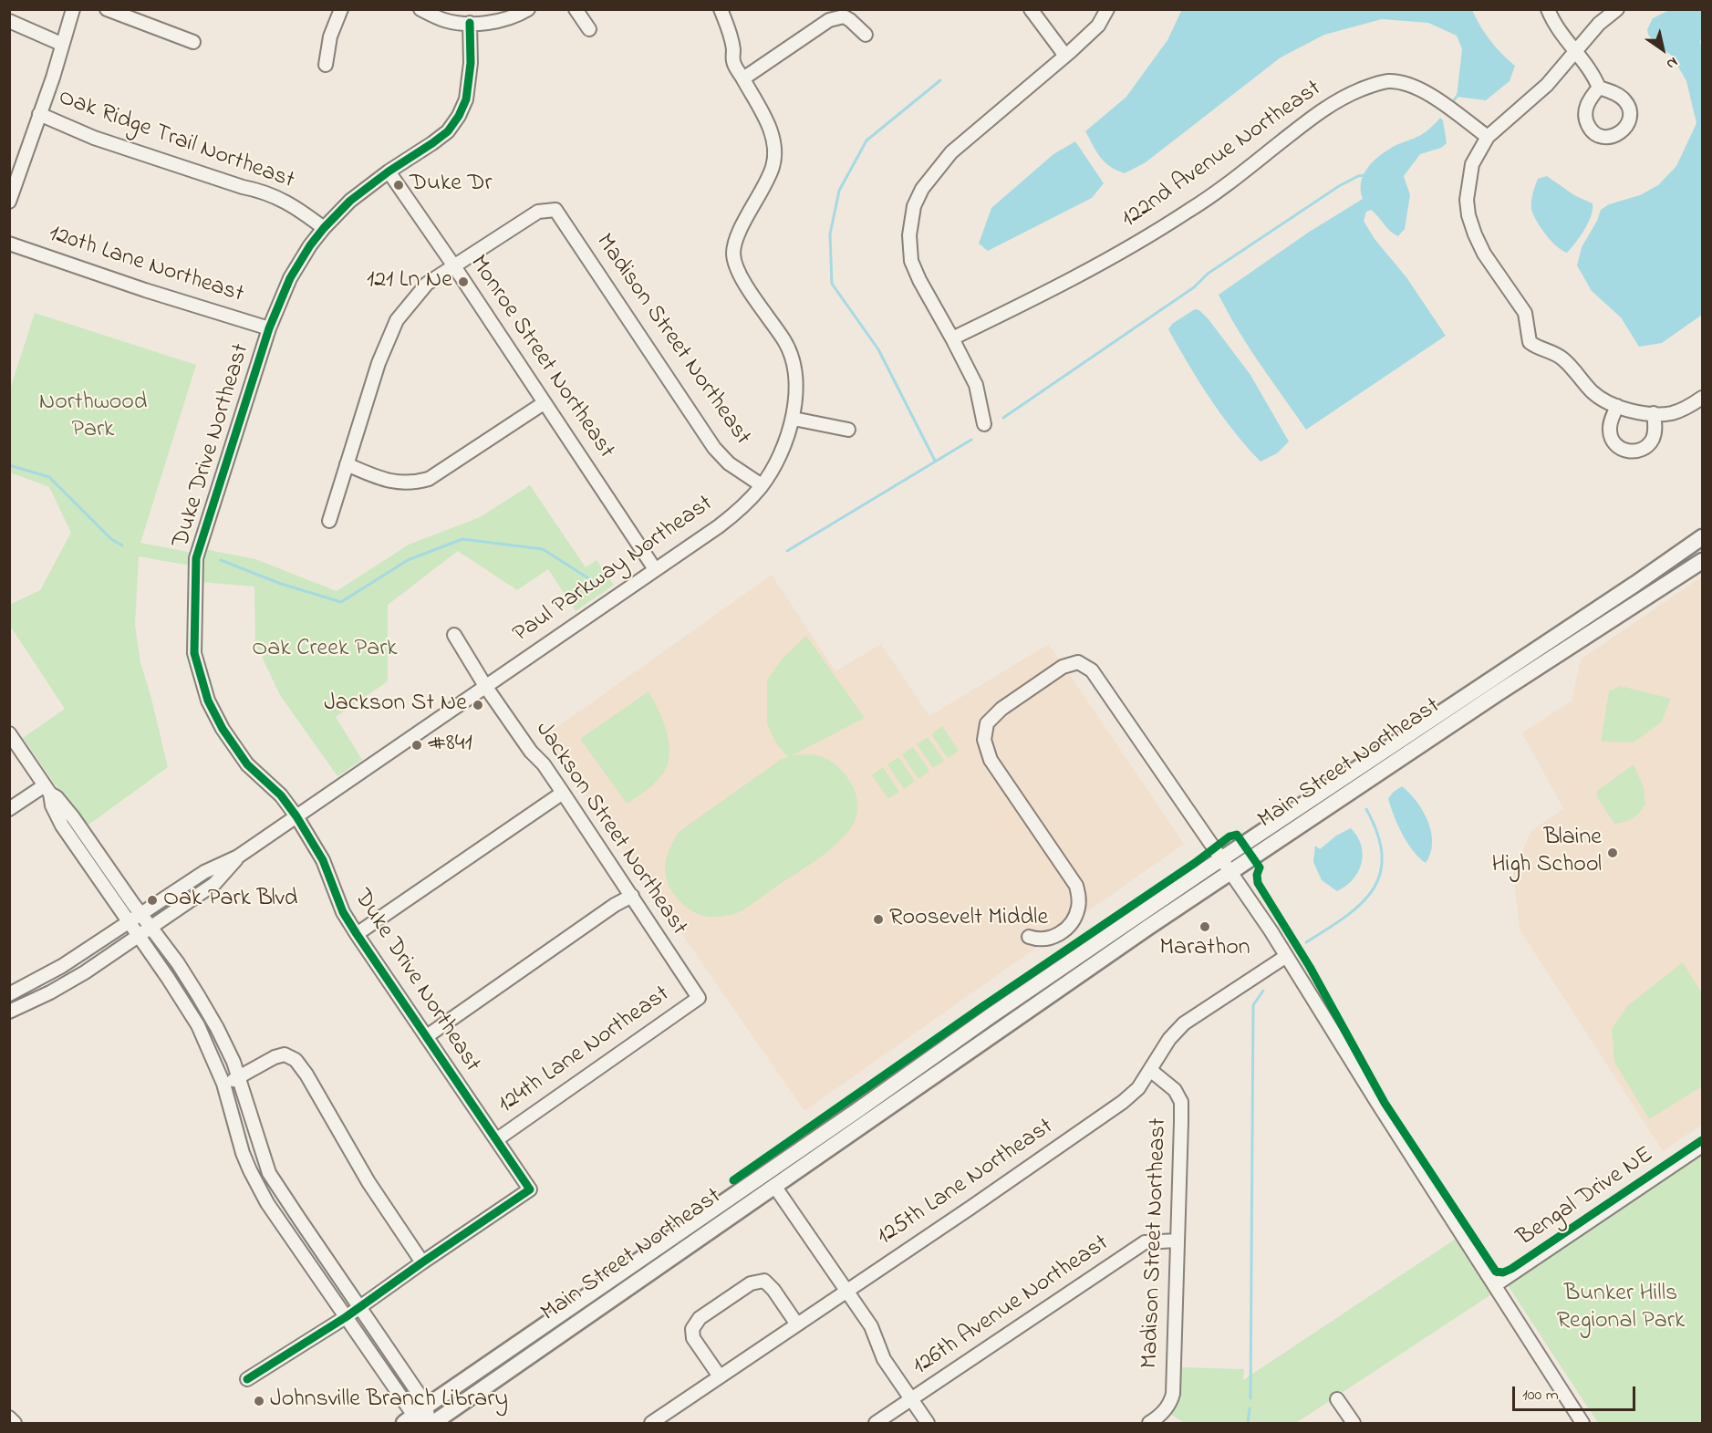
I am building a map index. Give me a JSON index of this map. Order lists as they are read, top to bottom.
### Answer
{
  "streets": {
    "main road": ["Main Street Northeast"],
    "street": [
      "Oak Ridge Trail Northeast",
      "122nd Avenue Northeast",
      "120th Lane Northeast",
      "Madison Street Northeast",
      "Monroe Street Northeast",
      "Duke Drive Northeast",
      "Paul Parkway Northeast",
      "Jackson Street Northeast",
      "124th Lane Northeast",
      "125th Lane Northeast",
      "Bengal Drive NE",
      "126th Avenue Northeast"
    ]
  },
  "crossings": [
    ["Oak Ridge Trail Northeast", "Duke Drive Northeast"],
    ["120th Lane Northeast", "Duke Drive Northeast"],
    ["Madison Street Northeast", "Monroe Street Northeast"],
    ["Madison Street Northeast", "Paul Parkway Northeast"],
    ["Madison Street Northeast", "125th Lane Northeast"],
    ["Madison Street Northeast", "126th Avenue Northeast"],
    ["Monroe Street Northeast", "Duke Drive Northeast"],
    ["Monroe Street Northeast", "Paul Parkway Northeast"],
    ["Duke Drive Northeast", "Paul Parkway Northeast"],
    ["Duke Drive Northeast", "124th Lane Northeast"],
    ["Paul Parkway Northeast", "Jackson Street Northeast"],
    ["Jackson Street Northeast", "124th Lane Northeast"]
  ],
  "parks": ["Northwood Park", "Oak Creek Park", "Bunker Hills Regional Park"],
  "places": [
    "Duke Dr",
    "121 Ln Ne",
    "Jackson St Ne",
    "#841",
    "Blaine High School",
    "Oak Park Blvd",
    "Roosevelt Middle",
    "Marathon",
    "Johnsville Branch Library"
  ],
  "scale_bar": "100 m",
  "north": "bottom right"
}
